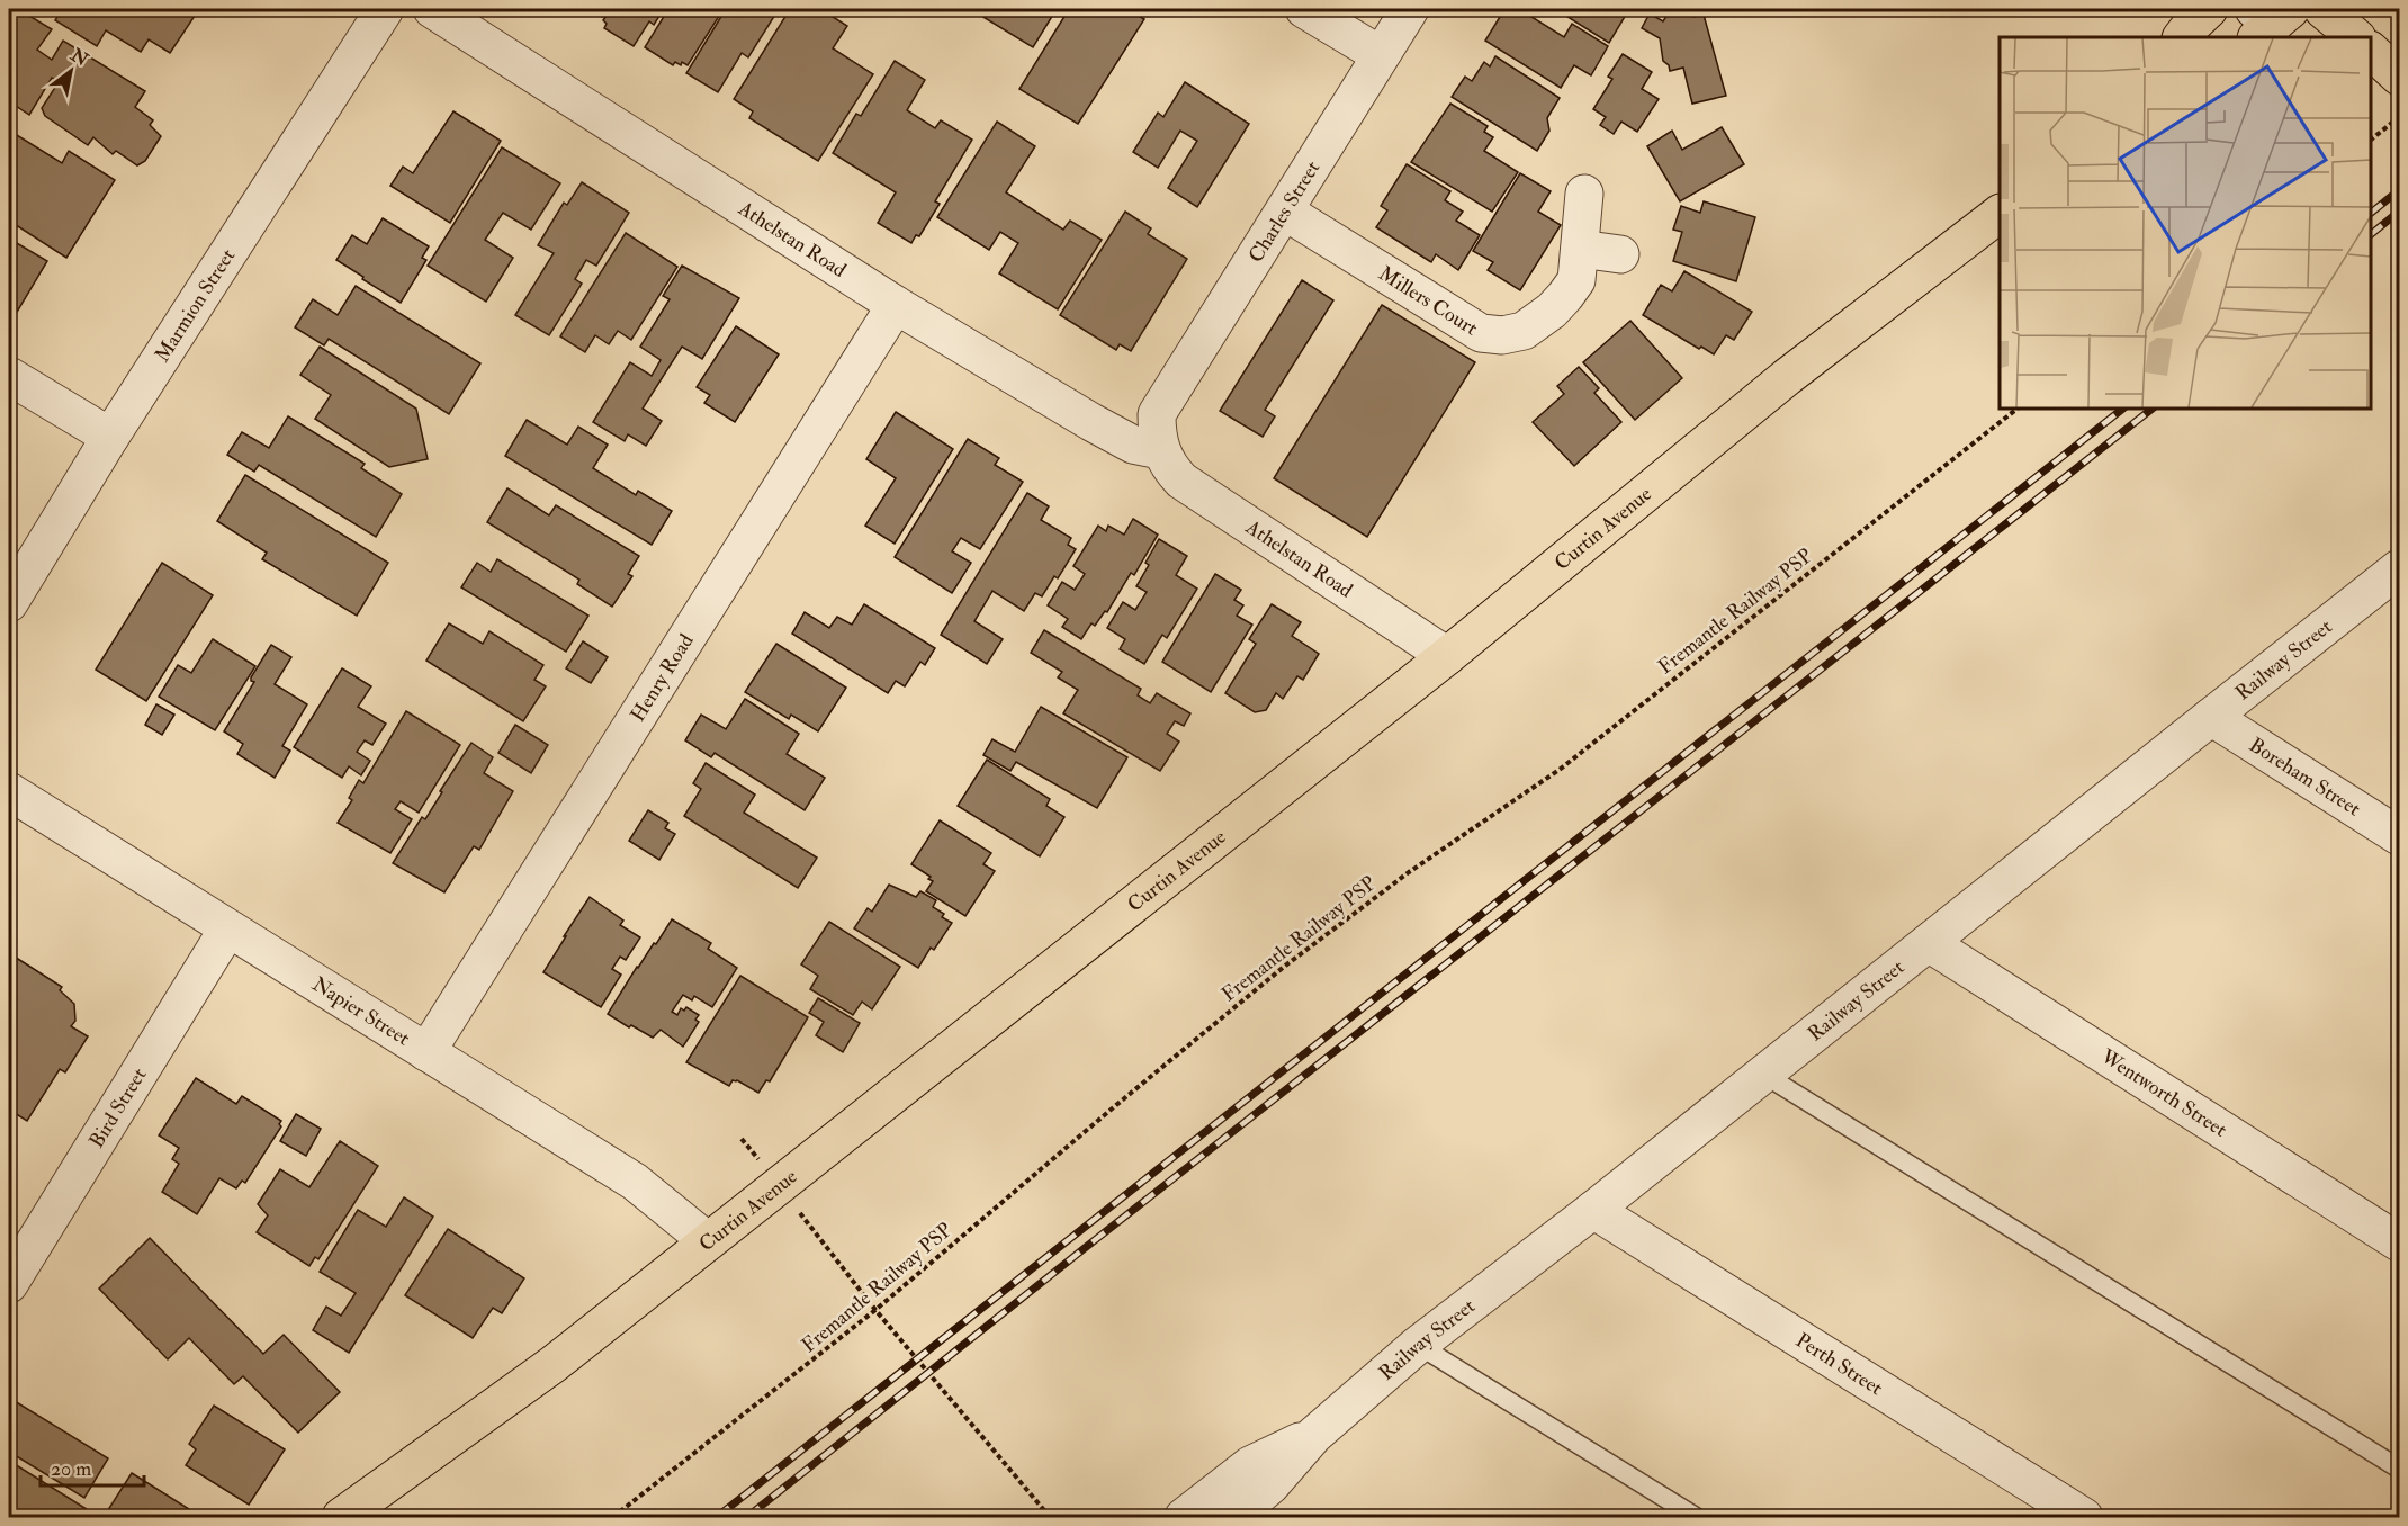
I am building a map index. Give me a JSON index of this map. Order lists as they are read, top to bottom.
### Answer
{
  "streets": {
    "main road": ["Curtin Avenue"],
    "street": [
      "Charles Street",
      "Athelstan Road",
      "Millers Court",
      "Marmion Street",
      "Railway Street",
      "Henry Road",
      "Boreham Street",
      "Napier Street",
      "Wentworth Street",
      "Bird Street",
      "Perth Street"
    ],
    "path": ["Fremantle Railway PSP"]
  },
  "crossings": [
    ["Charles Street", "Athelstan Road"],
    ["Charles Street", "Millers Court"],
    ["Athelstan Road", "Curtin Avenue"],
    ["Athelstan Road", "Henry Road"],
    ["Curtin Avenue", "Napier Street"],
    ["Railway Street", "Boreham Street"],
    ["Railway Street", "Wentworth Street"],
    ["Railway Street", "Perth Street"],
    ["Henry Road", "Napier Street"],
    ["Napier Street", "Bird Street"]
  ],
  "scale_bar": "20 m",
  "north": "top right"
}
